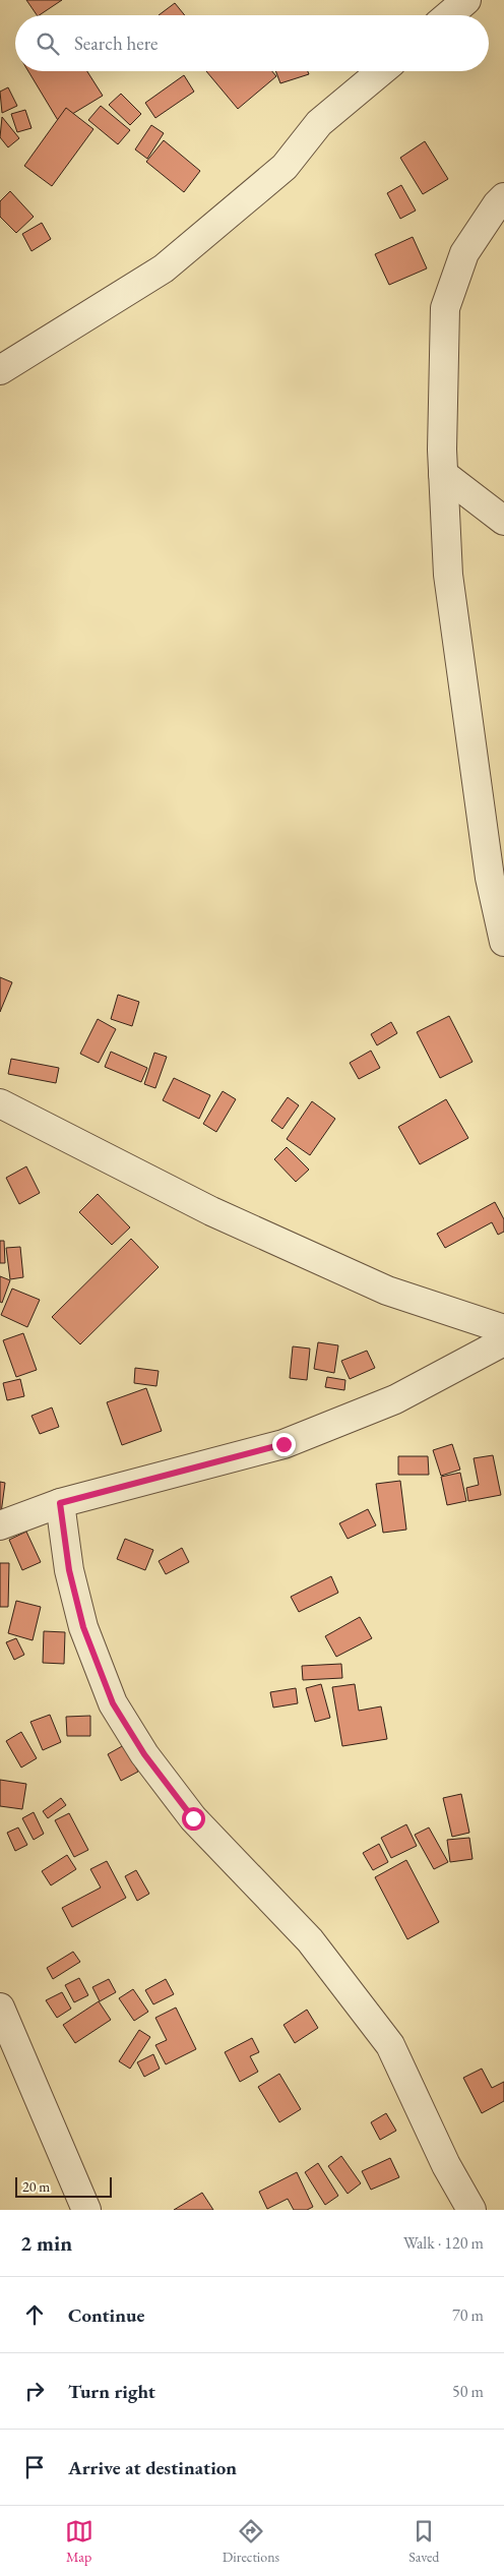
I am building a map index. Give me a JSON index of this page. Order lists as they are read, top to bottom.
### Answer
{
  "scale_bar": "20 m",
  "page": {
    "search": "Search here",
    "scale": "20 m",
    "heading": ["2 min", "Walk · 120 m"],
    "list": [
      ["Continue", "70 m"],
      ["Turn right", "50 m"],
      "Arrive at destination"
    ],
    "nav": ["Map", "Directions", "Saved"]
  }
}
